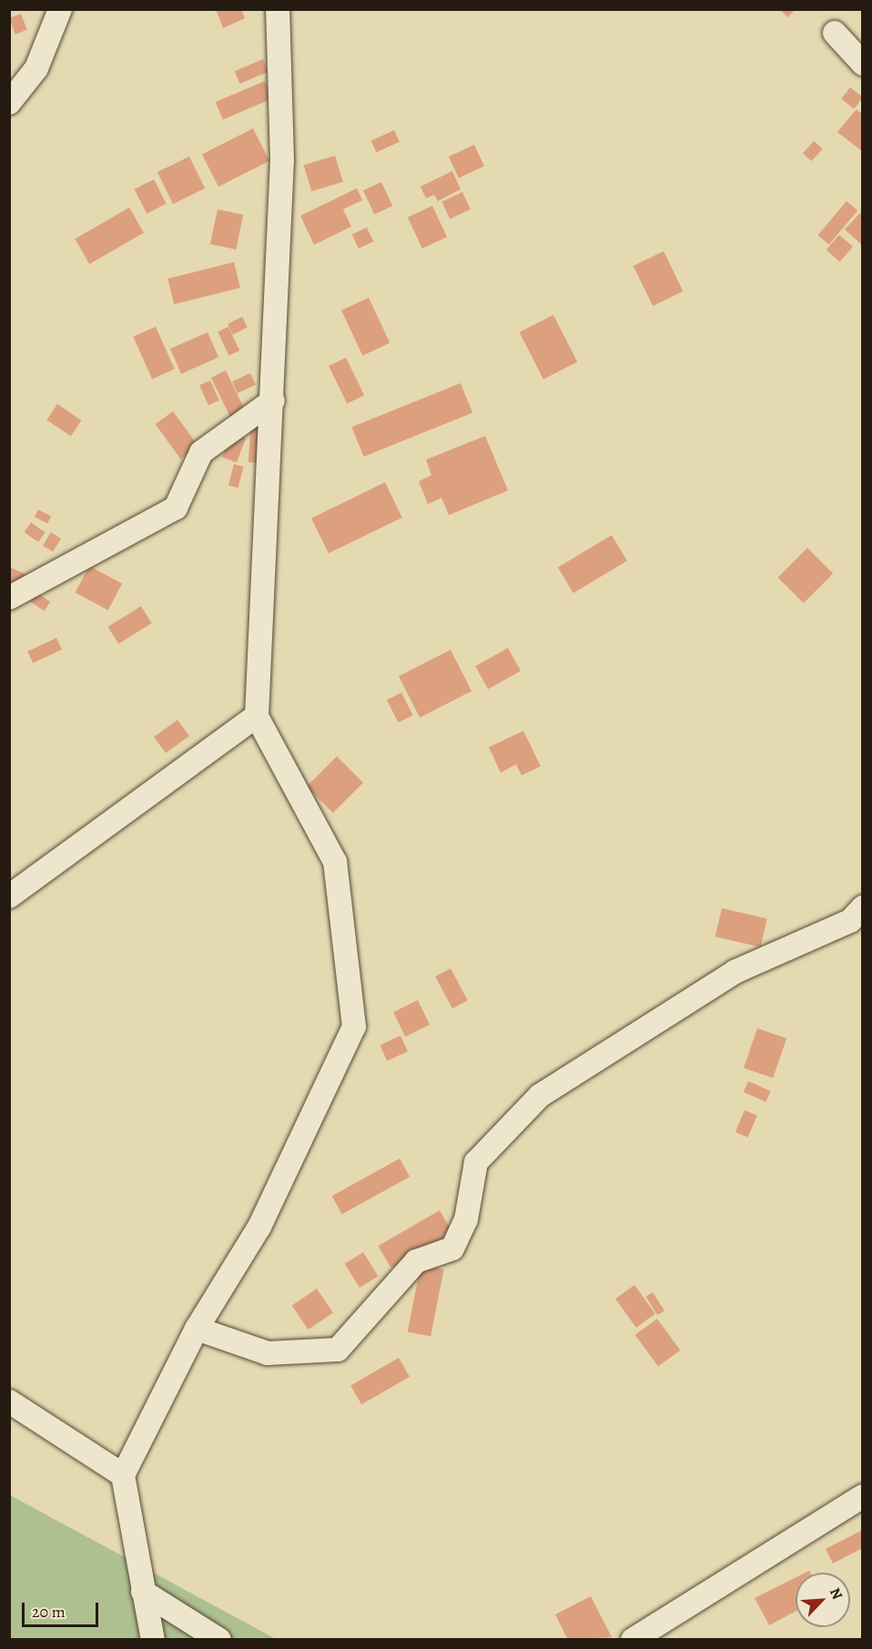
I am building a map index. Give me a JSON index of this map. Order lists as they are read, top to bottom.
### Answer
{
  "scale_bar": "20 m",
  "north": "top right"
}
